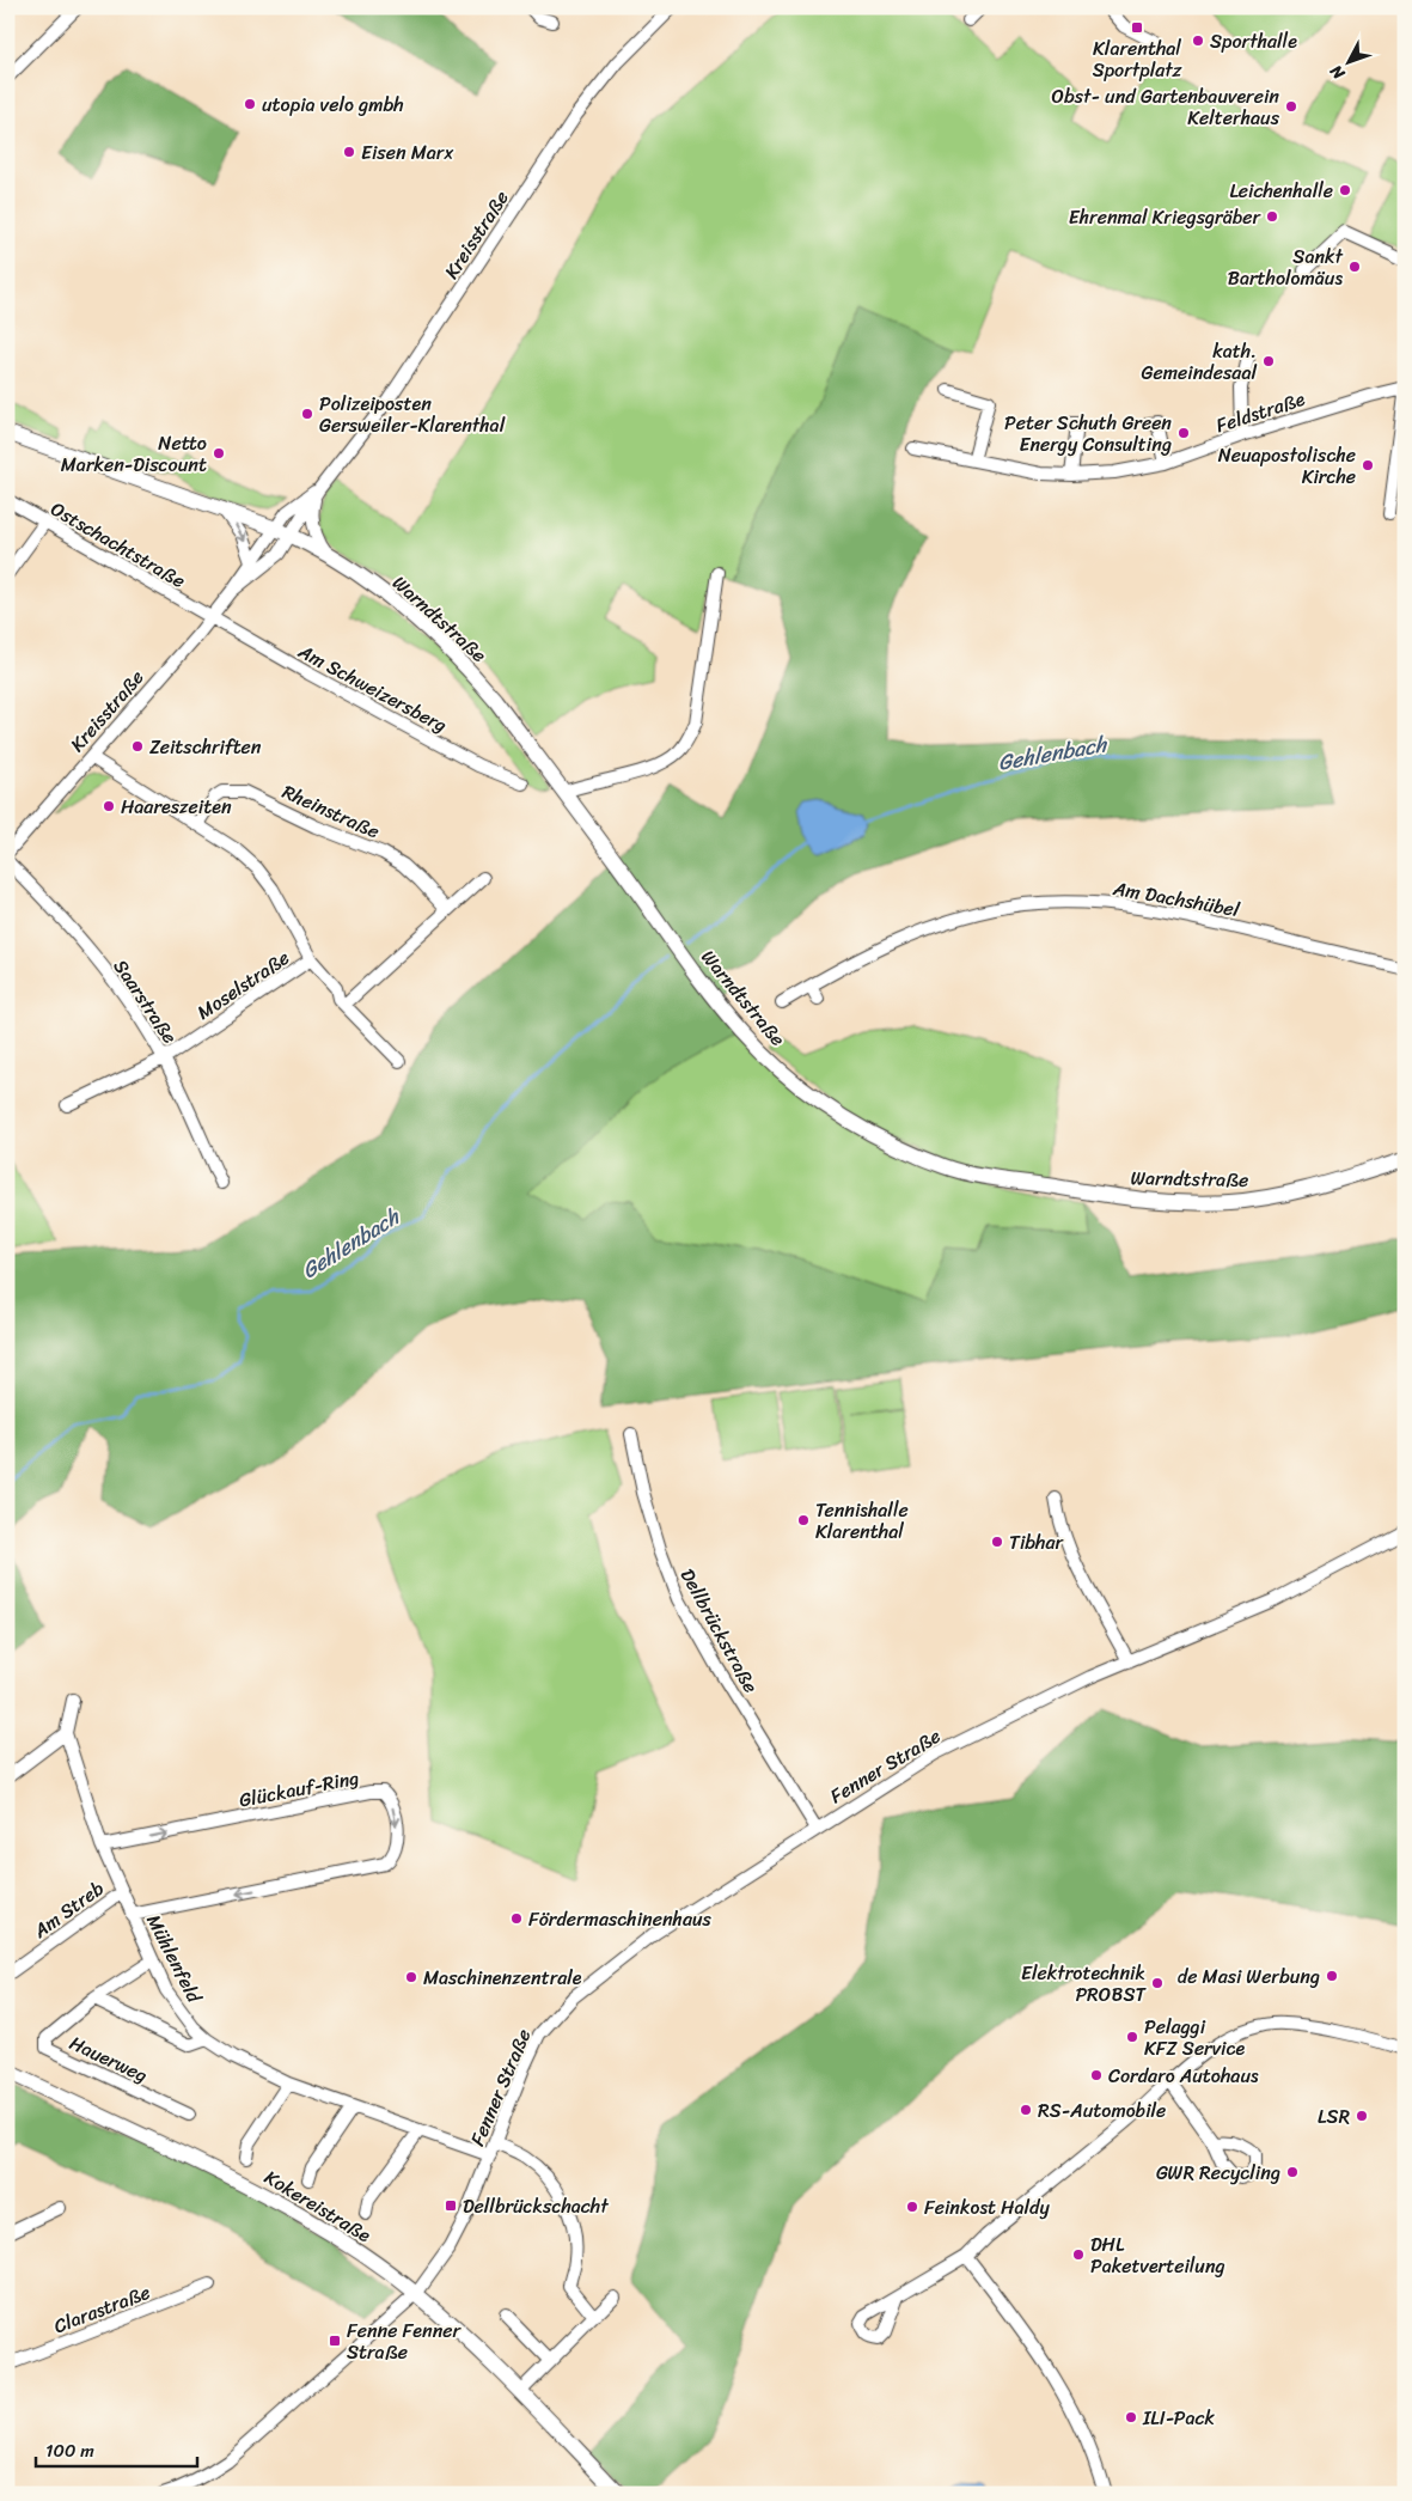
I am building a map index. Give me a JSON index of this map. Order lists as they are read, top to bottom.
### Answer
{
  "streets": {
    "main road": ["Warndtstraße", "Kokereistraße"],
    "street": [
      "Kreisstraße",
      "Feldstraße",
      "Ostschachtstraße",
      "Am Schweizersberg",
      "Rheinstraße",
      "Am Dachshübel",
      "Moselstraße",
      "Saarstraße",
      "Dellbrückstraße",
      "Fenner Straße",
      "Glückauf-Ring",
      "Am Streb",
      "Mühlenfeld",
      "Hauerweg",
      "Clarastraße"
    ]
  },
  "crossings": [
    ["Kreisstraße", "Ostschachtstraße"],
    ["Kreisstraße", "Warndtstraße"],
    ["Kreisstraße", "Am Schweizersberg"],
    ["Ostschachtstraße", "Am Schweizersberg"],
    ["Moselstraße", "Saarstraße"],
    ["Dellbrückstraße", "Fenner Straße"],
    ["Fenner Straße", "Mühlenfeld"],
    ["Fenner Straße", "Kokereistraße"],
    ["Glückauf-Ring", "Mühlenfeld"],
    ["Am Streb", "Mühlenfeld"],
    ["Mühlenfeld", "Hauerweg"]
  ],
  "water": ["Gehlenbach"],
  "places": {
    "transit": ["Klarenthal Sportplatz", "Dellbrückschacht", "Fenne Fenner Straße"],
    "other": [
      "Sporthalle",
      "utopia velo gmbh",
      "Obst- und Gartenbauverein Kelterhaus",
      "Eisen Marx",
      "Leichenhalle",
      "Ehrenmal Kriegsgräber",
      "Sankt Bartholomäus",
      "kath. Gemeindesaal",
      "Polizeiposten Gersweiler-Klarenthal",
      "Peter Schuth Green Energy Consulting",
      "Netto Marken-Discount",
      "Neuapostolische Kirche",
      "Zeitschriften",
      "Haareszeiten",
      "Tennishalle Klarenthal",
      "Tibhar",
      "Fördermaschinenhaus",
      "de Masi Werbung",
      "Maschinenzentrale",
      "Elektrotechnik PROBST",
      "Pelaggi KFZ Service",
      "Cordaro Autohaus",
      "RS-Automobile",
      "LSR",
      "GWR Recycling",
      "Feinkost Haldy",
      "DHL Paketverteilung",
      "ILI-Pack"
    ]
  },
  "scale_bar": "100 m",
  "north": "bottom left"
}
